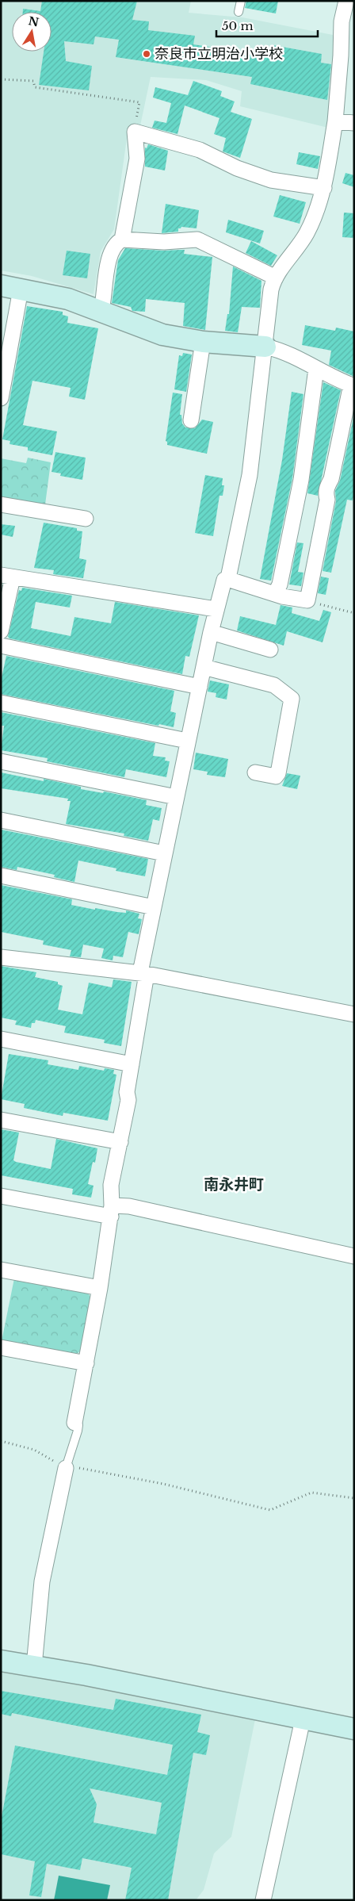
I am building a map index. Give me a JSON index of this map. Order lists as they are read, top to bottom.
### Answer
{
  "districts": ["南永井町"],
  "places": ["奈良市立明治小学校"],
  "scale_bar": "50 m",
  "north": "top"
}
